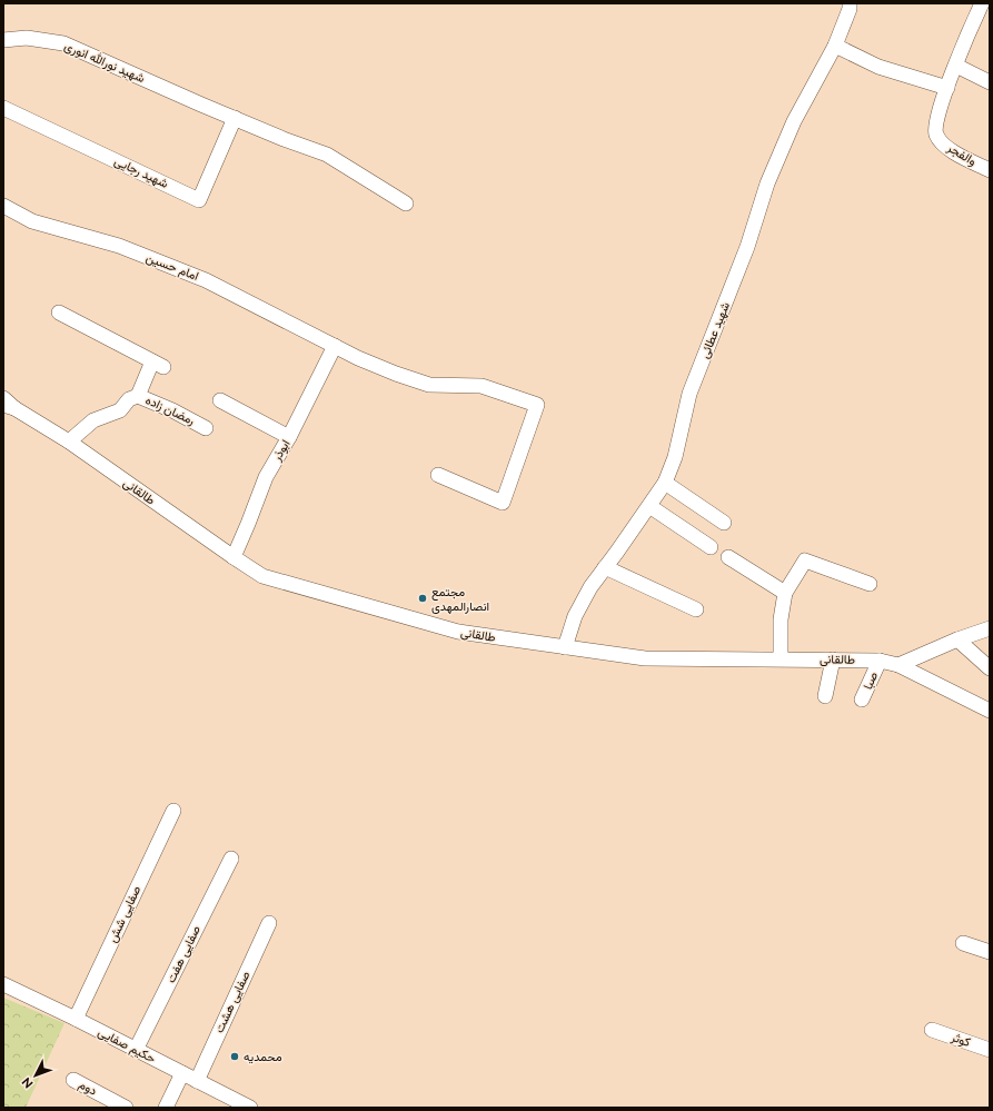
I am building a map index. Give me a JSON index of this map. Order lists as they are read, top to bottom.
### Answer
{
  "streets": {
    "street": [
      "شهید نورالله انوری",
      "والفجر",
      "شهید رجایی",
      "امام حسین",
      "شهید عطائی",
      "رمضان زاده",
      "ابوذر",
      "طالقانی",
      "صبا",
      "صفایی شش",
      "صفایی هفت",
      "صفایی هشت",
      "کوثر",
      "حکیم صفایی",
      "دوم"
    ]
  },
  "crossings": [
    ["شهید نورالله انوری", "شهید رجایی"],
    ["امام حسین", "ابوذر"],
    ["شهید عطائی", "طالقانی"],
    ["رمضان زاده", "طالقانی"],
    ["ابوذر", "طالقانی"],
    ["طالقانی", "صبا"],
    ["صفایی شش", "حکیم صفایی"],
    ["صفایی هفت", "حکیم صفایی"],
    ["صفایی هشت", "حکیم صفایی"]
  ],
  "places": ["مجتمع انصارالمهدی", "محمدیه"],
  "north": "bottom left"
}
